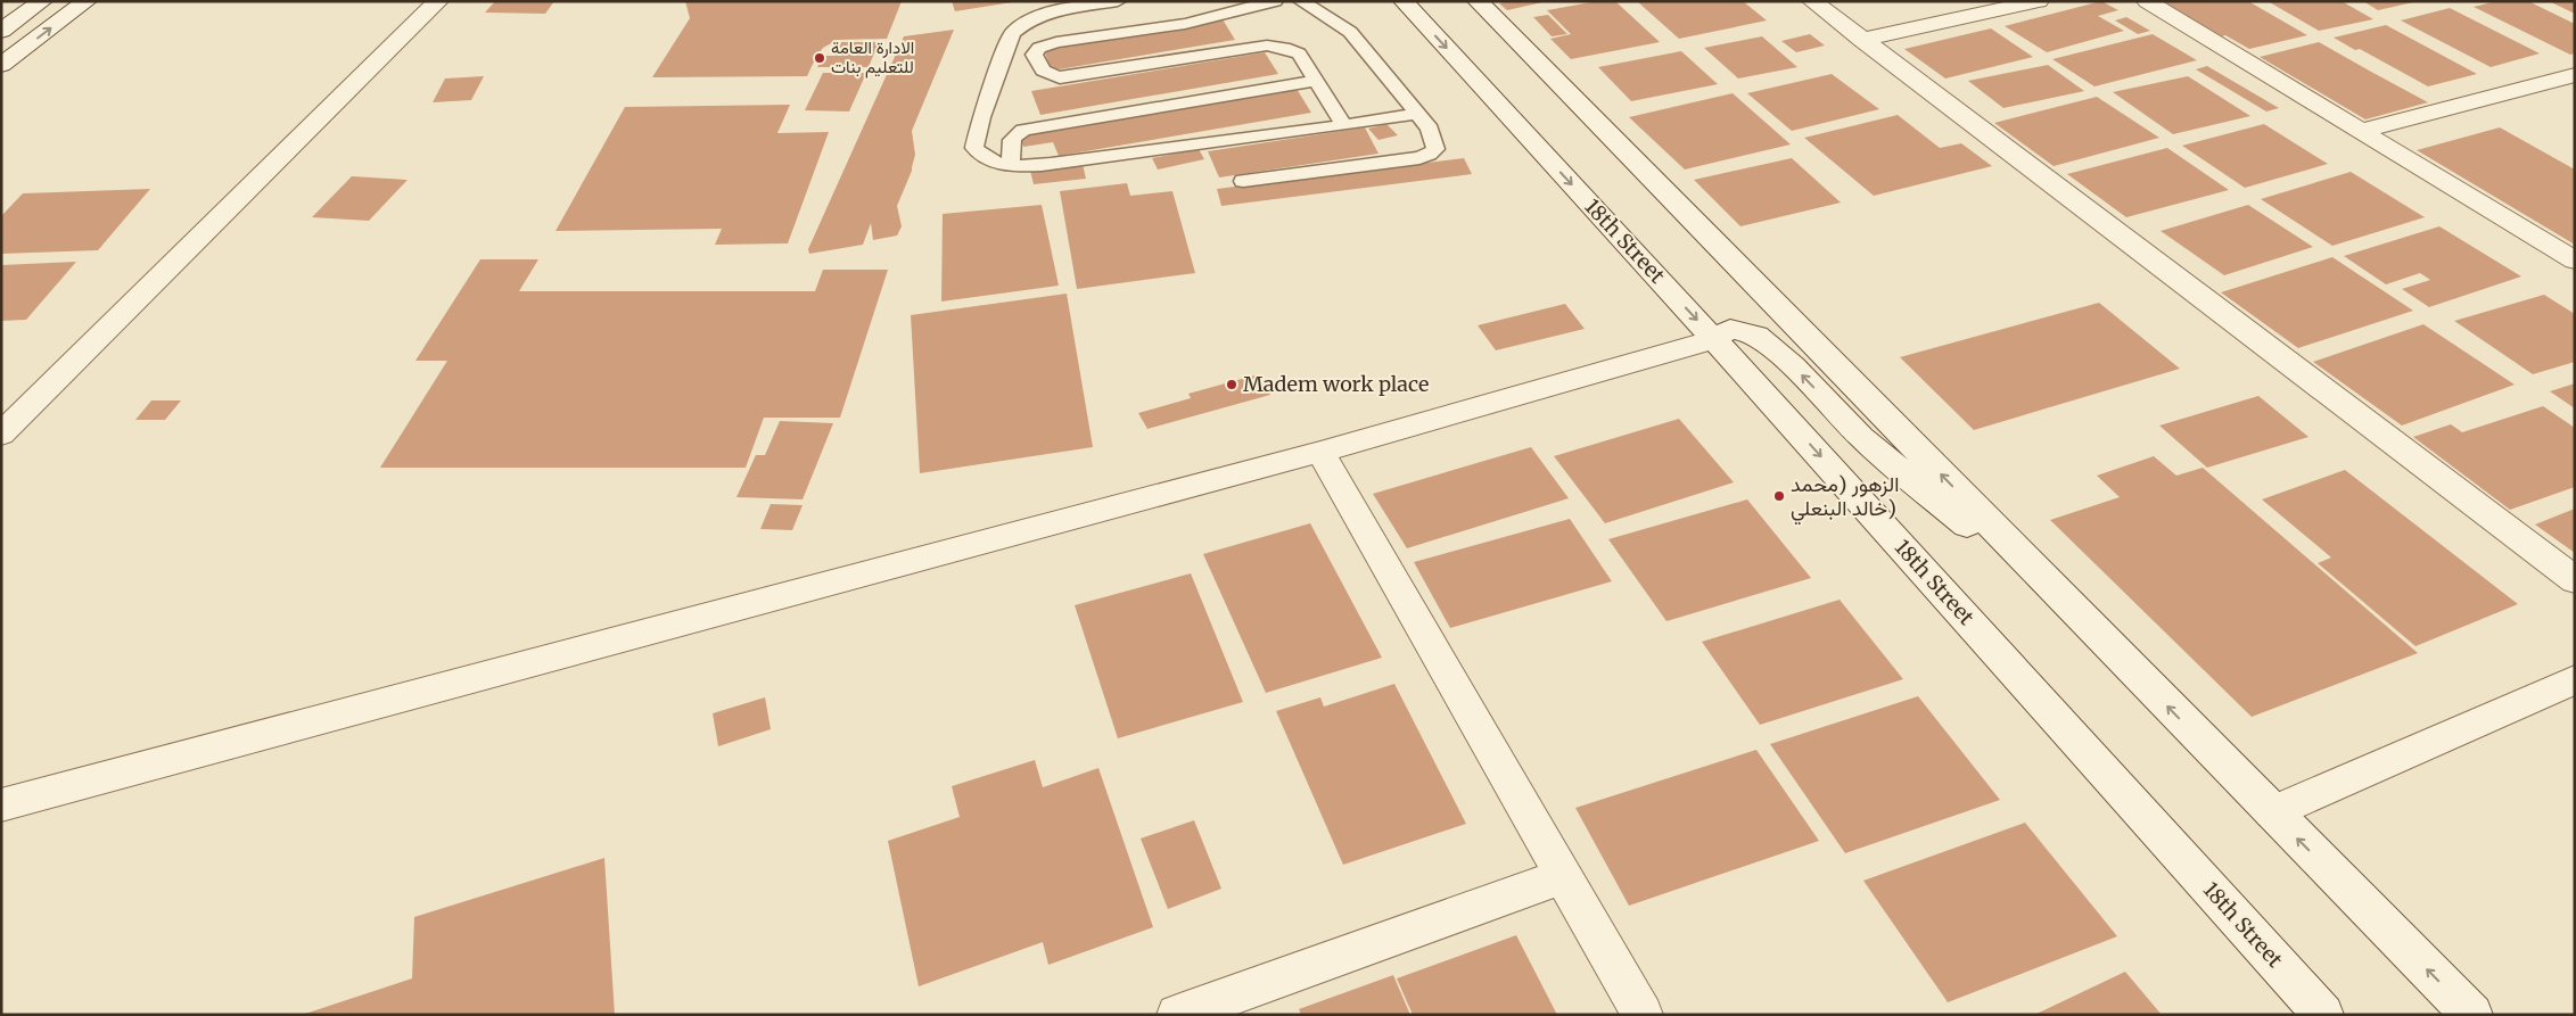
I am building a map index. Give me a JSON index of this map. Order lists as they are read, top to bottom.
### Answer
{
  "streets": {
    "street": ["18th Street"]
  },
  "places": ["الادارة العامة للتعليم بنات", "Madem work place", "الزهور (محمد خالد البنعلي)"]
}
